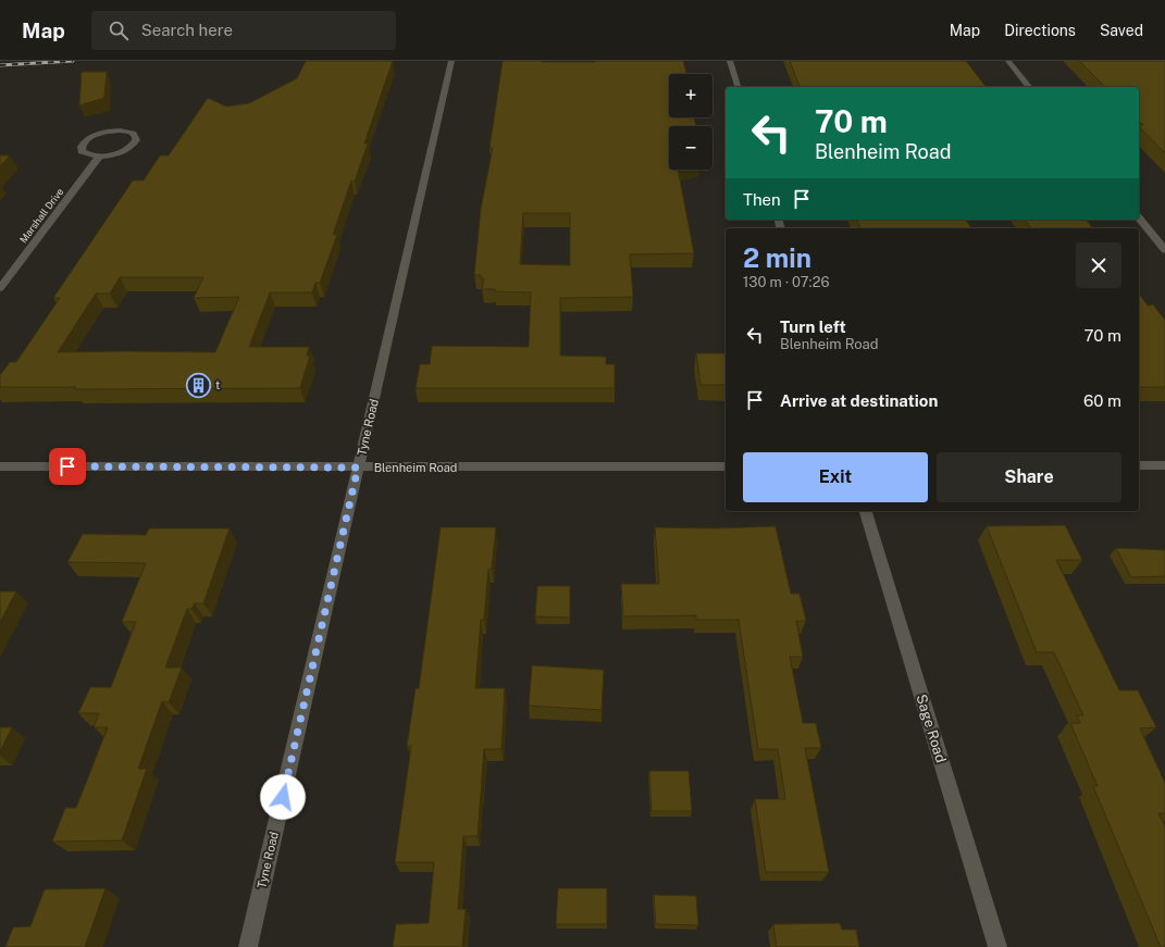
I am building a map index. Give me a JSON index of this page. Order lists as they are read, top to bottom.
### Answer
{
  "streets": {
    "street": [
      "Marshall Drive",
      "Tyne Road",
      "Blenheim Road",
      "Sage Road"
    ]
  },
  "crossings": [
    ["Tyne Road", "Blenheim Road"]
  ],
  "places": {
    "building": ["t"]
  },
  "page": {
    "header": "Map",
    "search": "Search here",
    "nav": ["Map", "Directions", "Saved"],
    "map_buttons": ["+", "−"],
    "turn": ["70 m", "Blenheim Road"],
    "then": "Then",
    "heading": ["2 min", "130 m · 07:26"],
    "list": [
      {
        "name": "Turn left",
        "note": "Blenheim Road",
        "value": "70 m"
      },
      {
        "name": "Arrive at destination",
        "value": "60 m"
      }
    ],
    "buttons": ["Exit", "Share"]
  }
}
